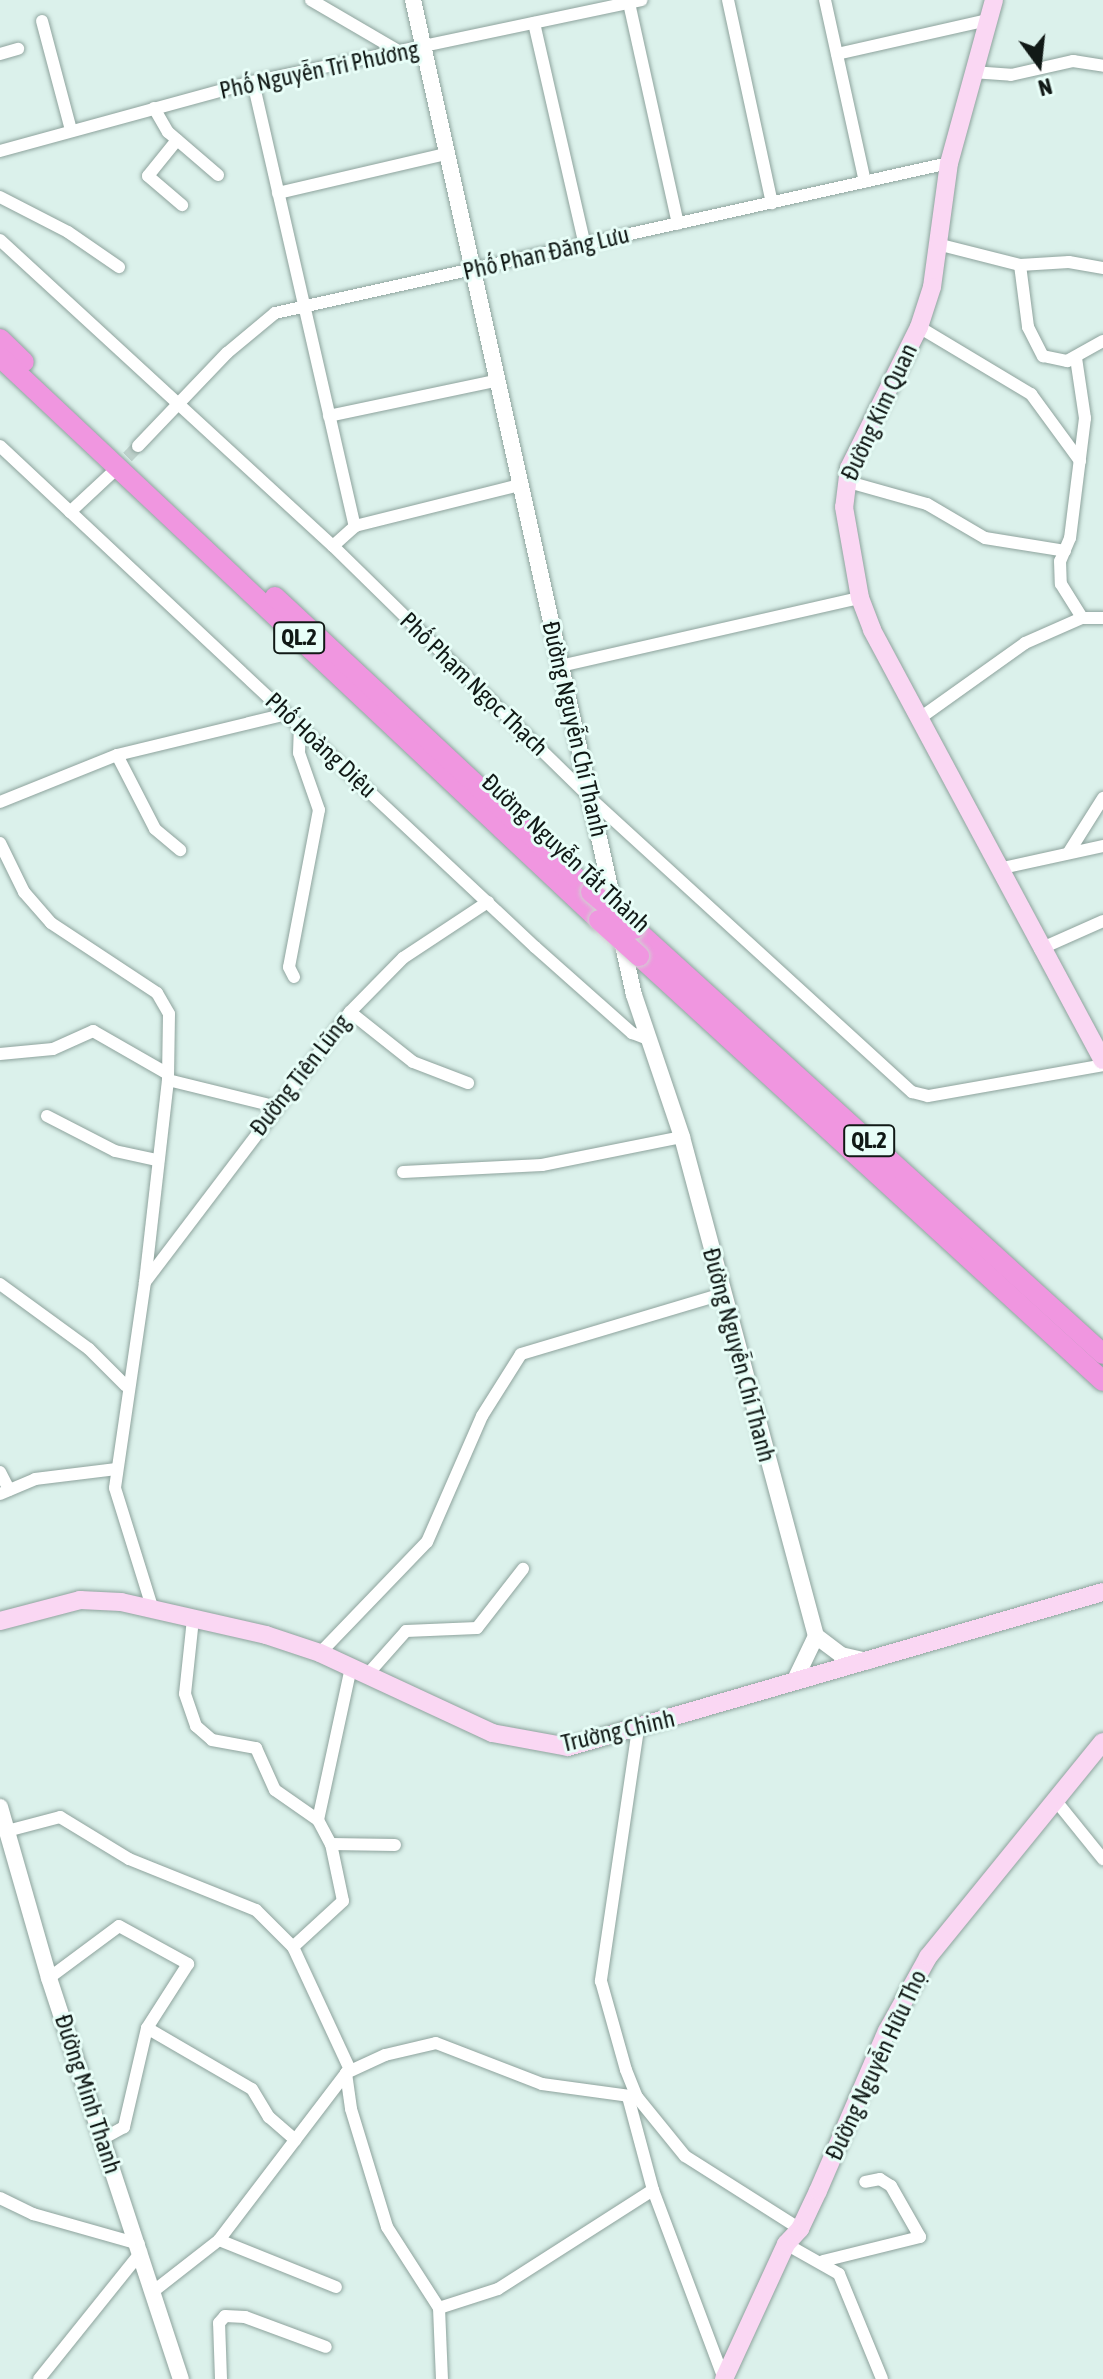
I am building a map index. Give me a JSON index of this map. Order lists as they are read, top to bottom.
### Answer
{
  "streets": {
    "highway": ["QL.2", "Đường Nguyễn Tất Thành"],
    "main road": ["Đường Kim Quan", "Trường Chinh", "Đường Nguyễn Hữu Thọ"],
    "street": [
      "Phố Nguyễn Tri Phương",
      "Phố Phan Đăng Lưu",
      "Phố Phạm Ngọc Thạch",
      "Đường Nguyễn Chí Thanh",
      "Phố Hoàng Diệu",
      "Đường Tiên Lũng",
      "Đường Minh Thanh"
    ]
  },
  "crossings": [
    ["Phố Nguyễn Tri Phương", "Đường Nguyễn Chí Thanh"],
    ["Phố Phan Đăng Lưu", "Đường Kim Quan"],
    ["Phố Phan Đăng Lưu", "Phố Phạm Ngọc Thạch"],
    ["Phố Phan Đăng Lưu", "Đường Nguyễn Chí Thanh"],
    ["Đường Kim Quan", "Phố Phạm Ngọc Thạch"],
    ["Phố Phạm Ngọc Thạch", "Đường Nguyễn Chí Thanh"],
    ["Đường Nguyễn Chí Thanh", "Phố Hoàng Diệu"],
    ["Phố Hoàng Diệu", "Đường Tiên Lũng"]
  ],
  "north": "bottom"
}
